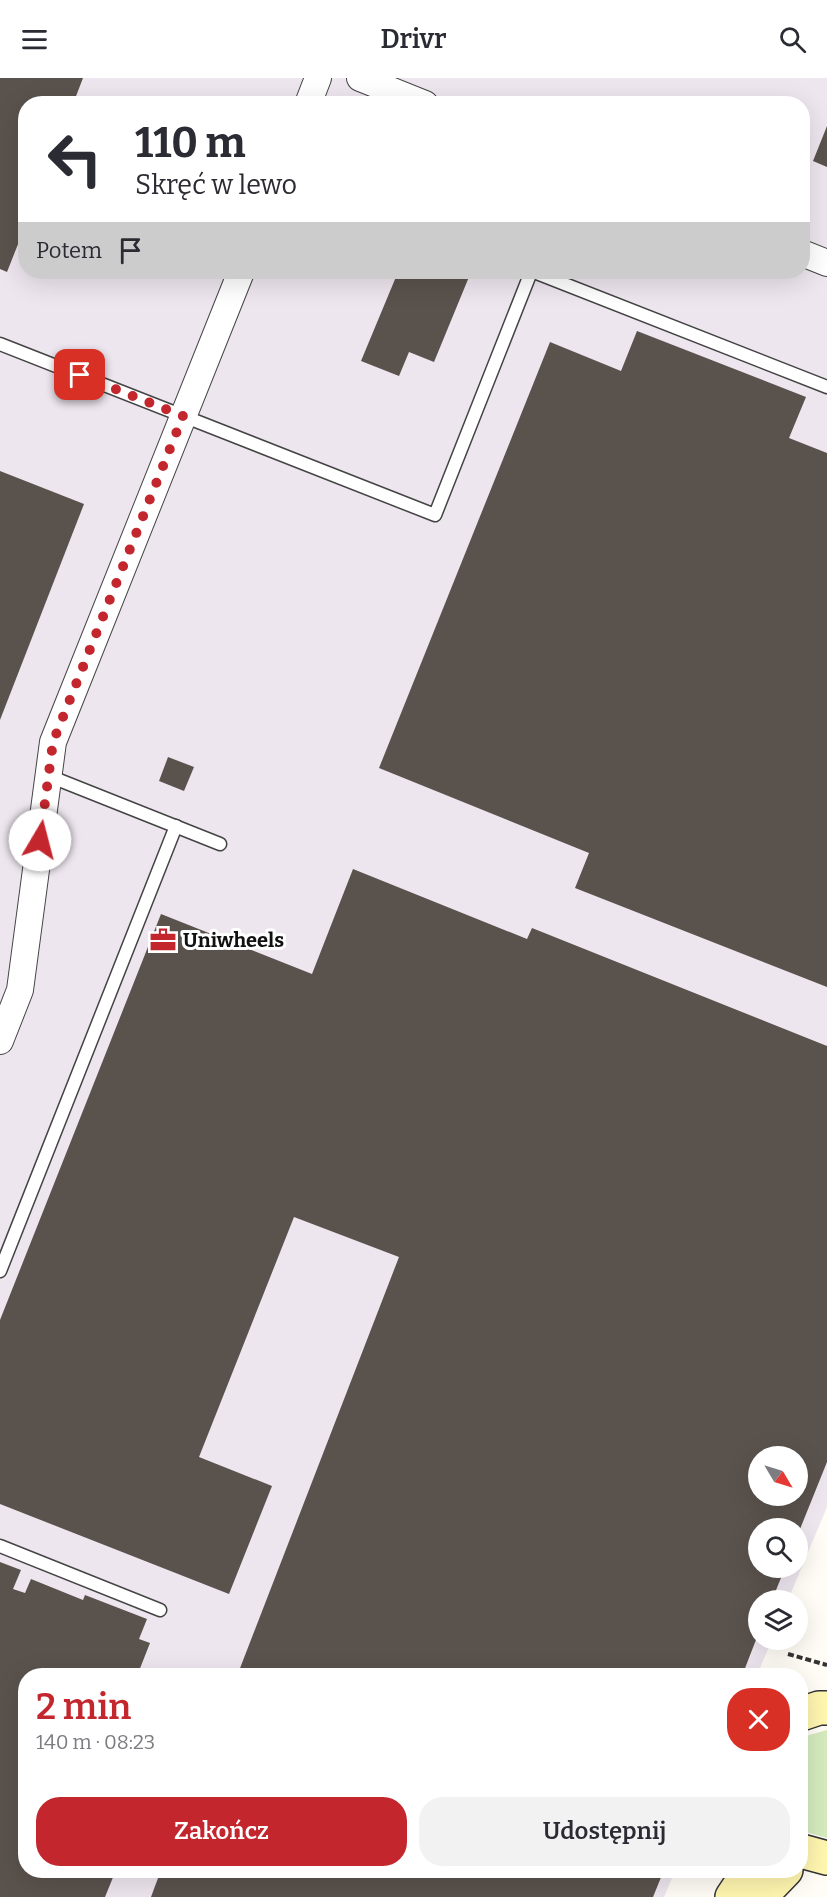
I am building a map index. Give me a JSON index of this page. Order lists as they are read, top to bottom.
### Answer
{
  "places": {
    "office": ["Uniwheels"]
  },
  "north": "bottom right",
  "page": {
    "header": "Drivr",
    "turn": ["110 m", "Skręć w lewo"],
    "then": "Potem",
    "heading": ["2 min", "140 m · 08:23"],
    "buttons": ["Zakończ", "Udostępnij"]
  }
}
